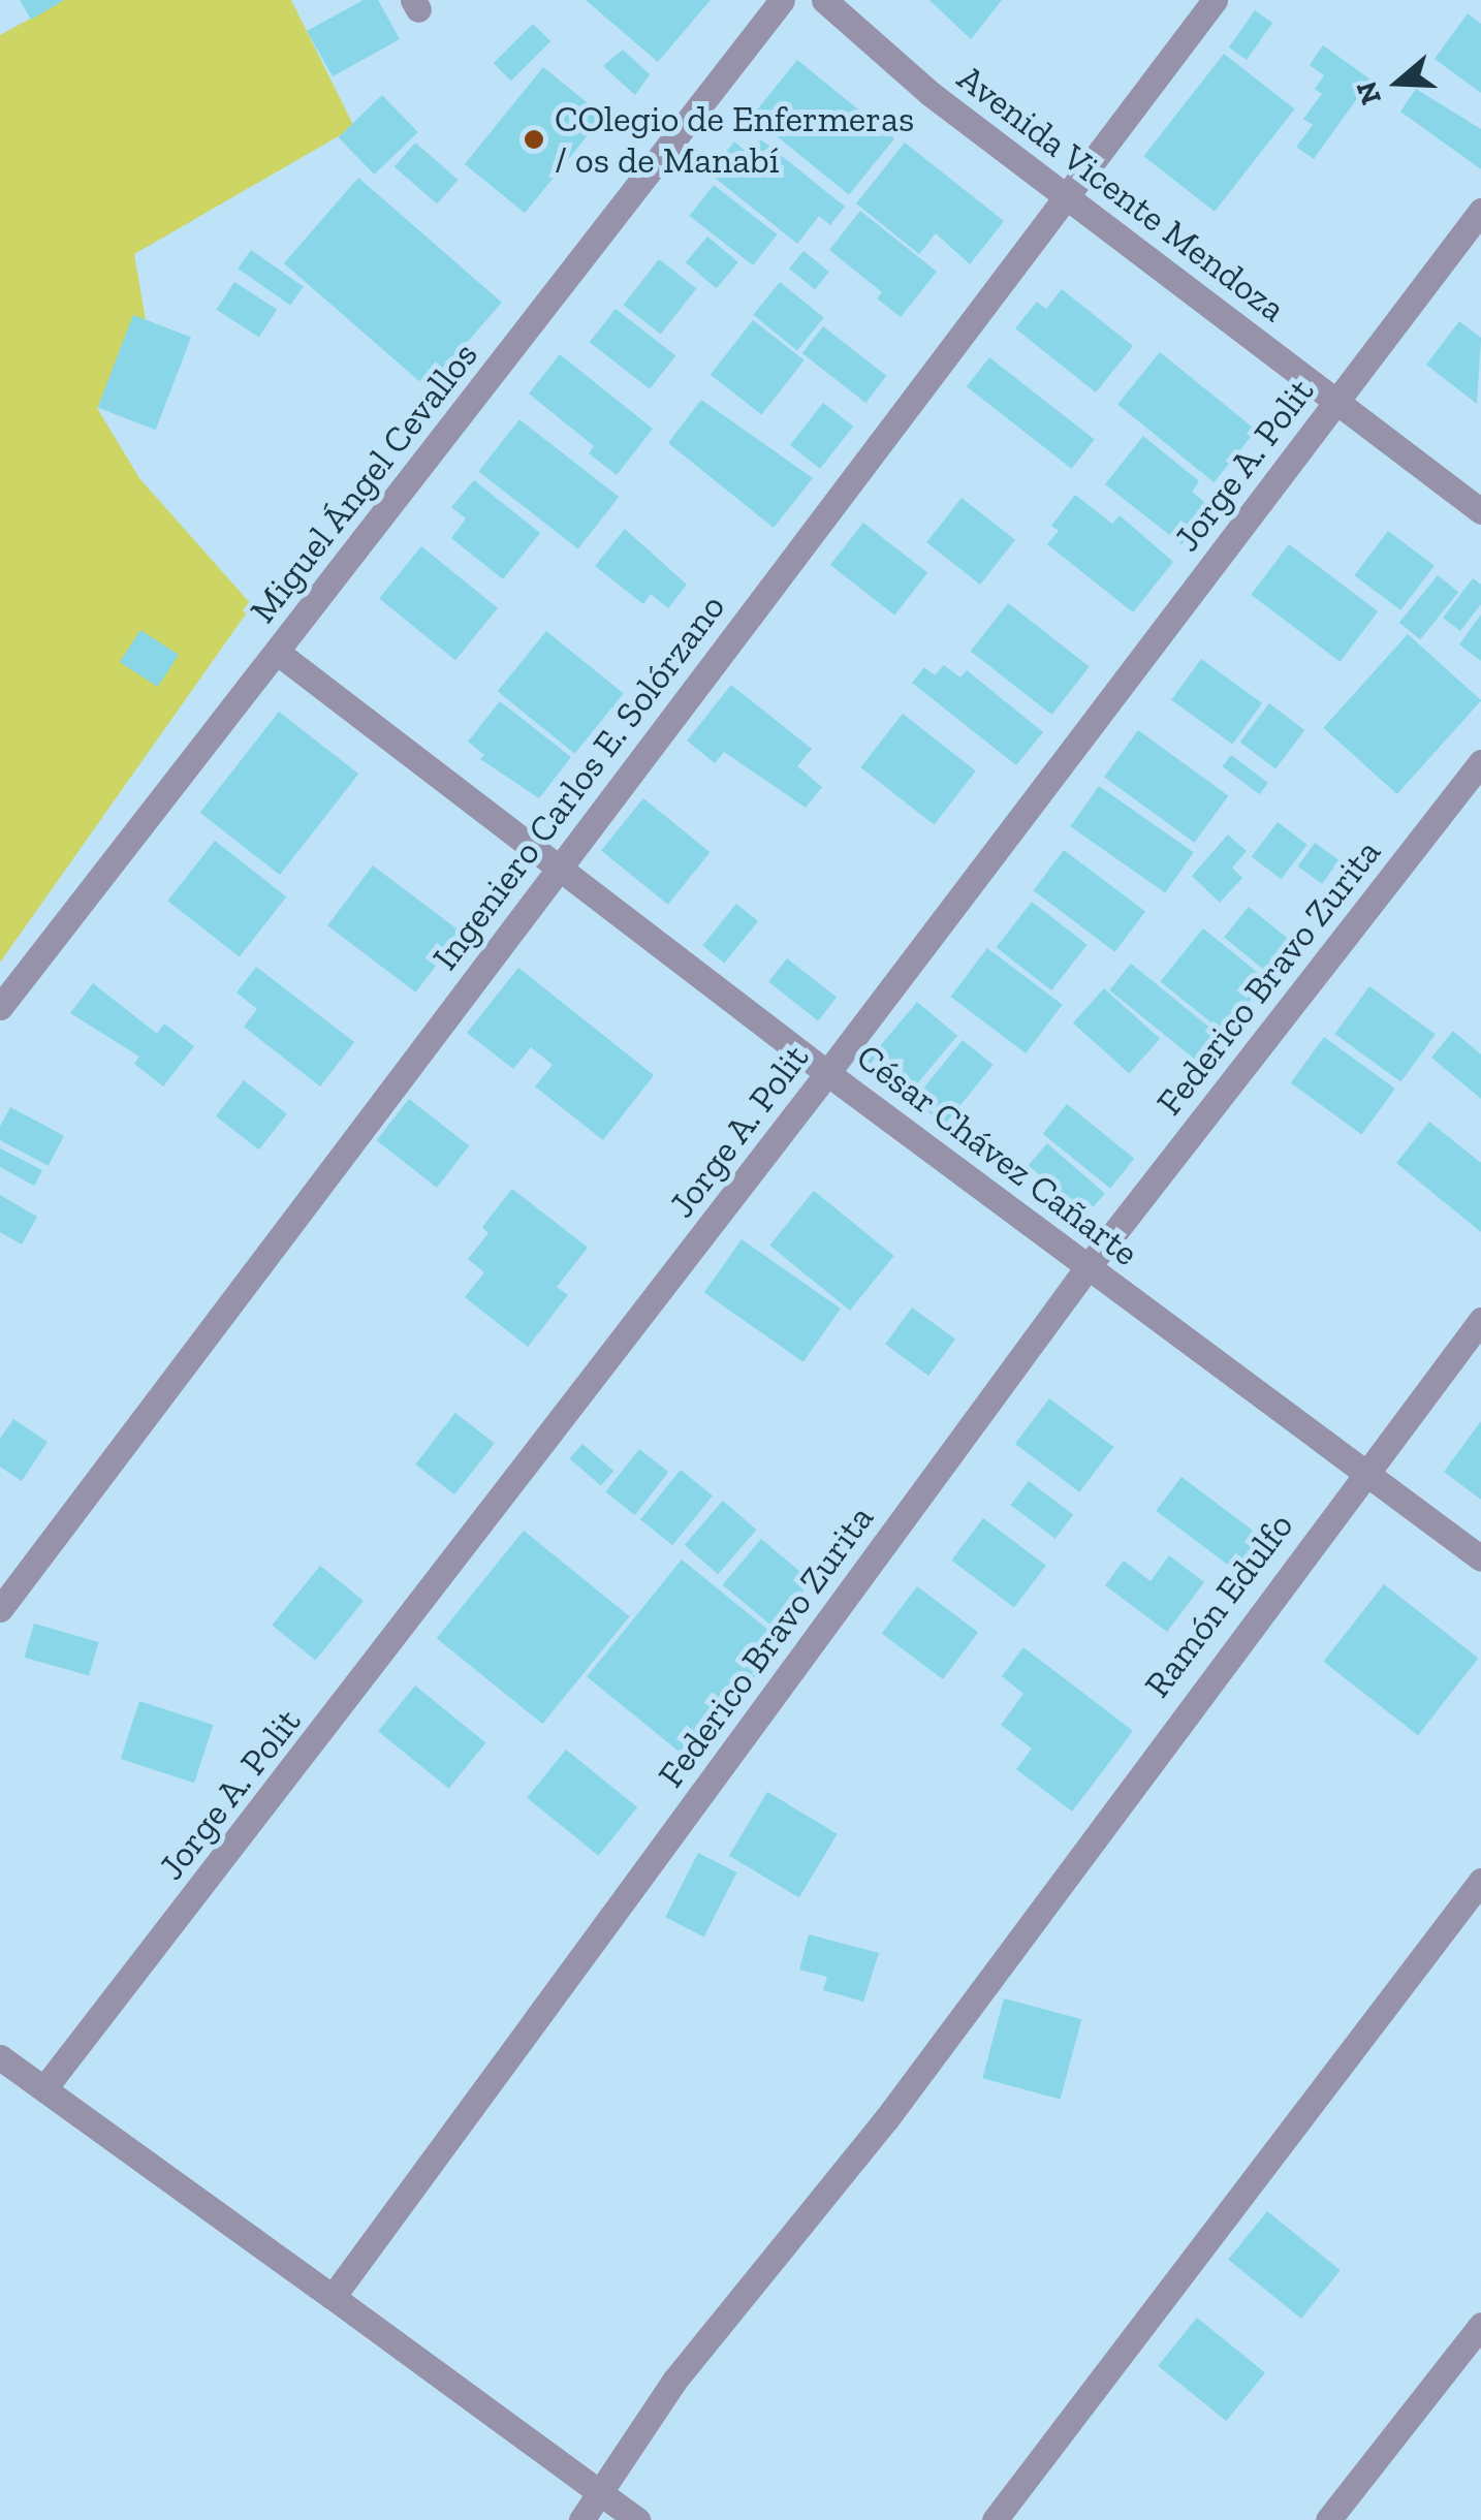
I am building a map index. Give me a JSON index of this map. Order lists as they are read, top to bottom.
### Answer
{
  "streets": {
    "street": [
      "Avenida Vicente Mendoza",
      "Jorge A. Polit",
      "Miguel Ángel Cevallos",
      "Ingeniero Carlos E. Solórzano",
      "Federico Bravo Zurita",
      "César Chávez Cañarte",
      "Ramón Edulfo"
    ]
  },
  "crossings": [
    ["Avenida Vicente Mendoza", "Jorge A. Polit"],
    ["Avenida Vicente Mendoza", "Ingeniero Carlos E. Solórzano"],
    ["Jorge A. Polit", "César Chávez Cañarte"],
    ["Miguel Ángel Cevallos", "César Chávez Cañarte"],
    ["Ingeniero Carlos E. Solórzano", "César Chávez Cañarte"],
    ["Federico Bravo Zurita", "César Chávez Cañarte"],
    ["César Chávez Cañarte", "Ramón Edulfo"]
  ],
  "places": ["COlegio de Enfermeras / os de Manabí"],
  "north": "left"
}
